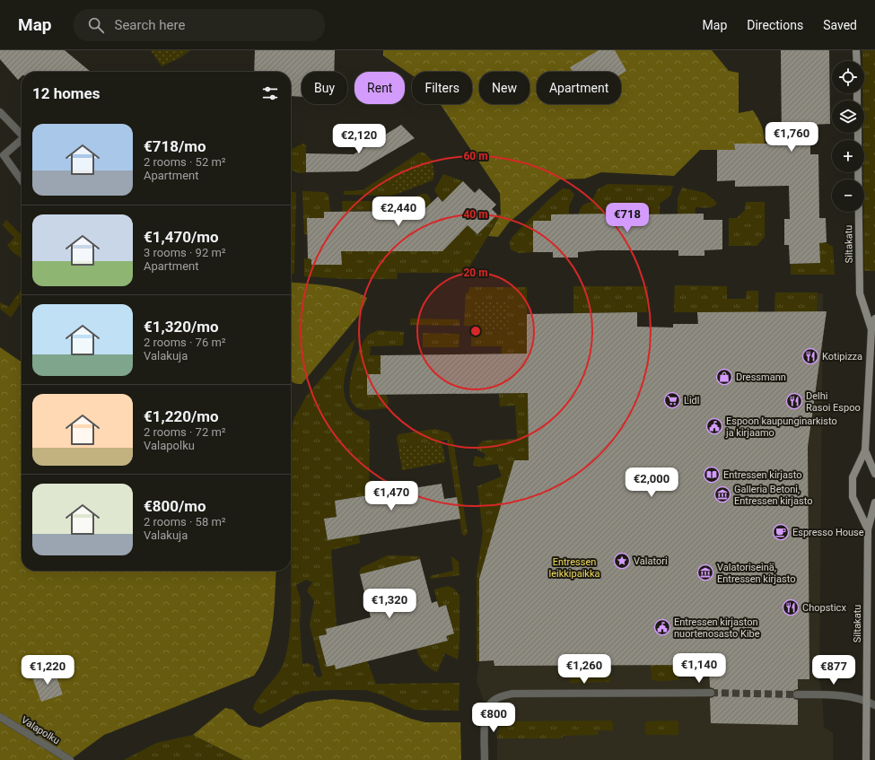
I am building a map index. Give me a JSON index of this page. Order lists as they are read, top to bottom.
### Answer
{
  "streets": {
    "street": ["Siltakatu", "Valapolku"]
  },
  "parks": ["Entressen leikkipaikka"],
  "places": {
    "restaurant": ["Kotipizza", "Delhi Rasoi Espoo", "Chopsticx"],
    "shop": ["Dressmann"],
    "supermarket": ["Lidl"],
    "public building": ["Espoon kaupunginarkisto ja kirjaamo", "Entressen kirjaston nuortenosasto Kibe"],
    "library": ["Entressen kirjasto"],
    "museum": ["Galleria Betoni, Entressen kirjasto", "Valatoriseinä, Entressen kirjasto"],
    "cafe": ["Espresso House"],
    "place": ["Valatori"]
  },
  "page": {
    "header": "Map",
    "search": "Search here",
    "nav": ["Map", "Directions", "Saved"],
    "map_buttons": ["+", "−"],
    "chip": [
      "Buy",
      "Rent",
      "Filters",
      "New",
      "Apartment"
    ],
    "heading": "12 homes",
    "list": [
      {
        "name": "€718/mo",
        "note": "2 rooms · 52 m² · Apartment"
      },
      {
        "name": "€1,470/mo",
        "note": "3 rooms · 92 m² · Apartment"
      },
      {
        "name": "€1,320/mo",
        "note": "2 rooms · 76 m² · Valakuja"
      },
      {
        "name": "€1,220/mo",
        "note": "2 rooms · 72 m² · Valapolku"
      },
      {
        "name": "€800/mo",
        "note": "2 rooms · 58 m² · Valakuja"
      }
    ],
    "price": [
      "€1,760",
      "€2,120",
      "€2,440",
      "€718",
      "€2,000",
      "€1,470",
      "€1,320",
      "€1,140",
      "€1,260",
      "€1,220",
      "€877",
      "€800"
    ]
  },
  "rings": ["60 m", "40 m", "20 m"]
}
